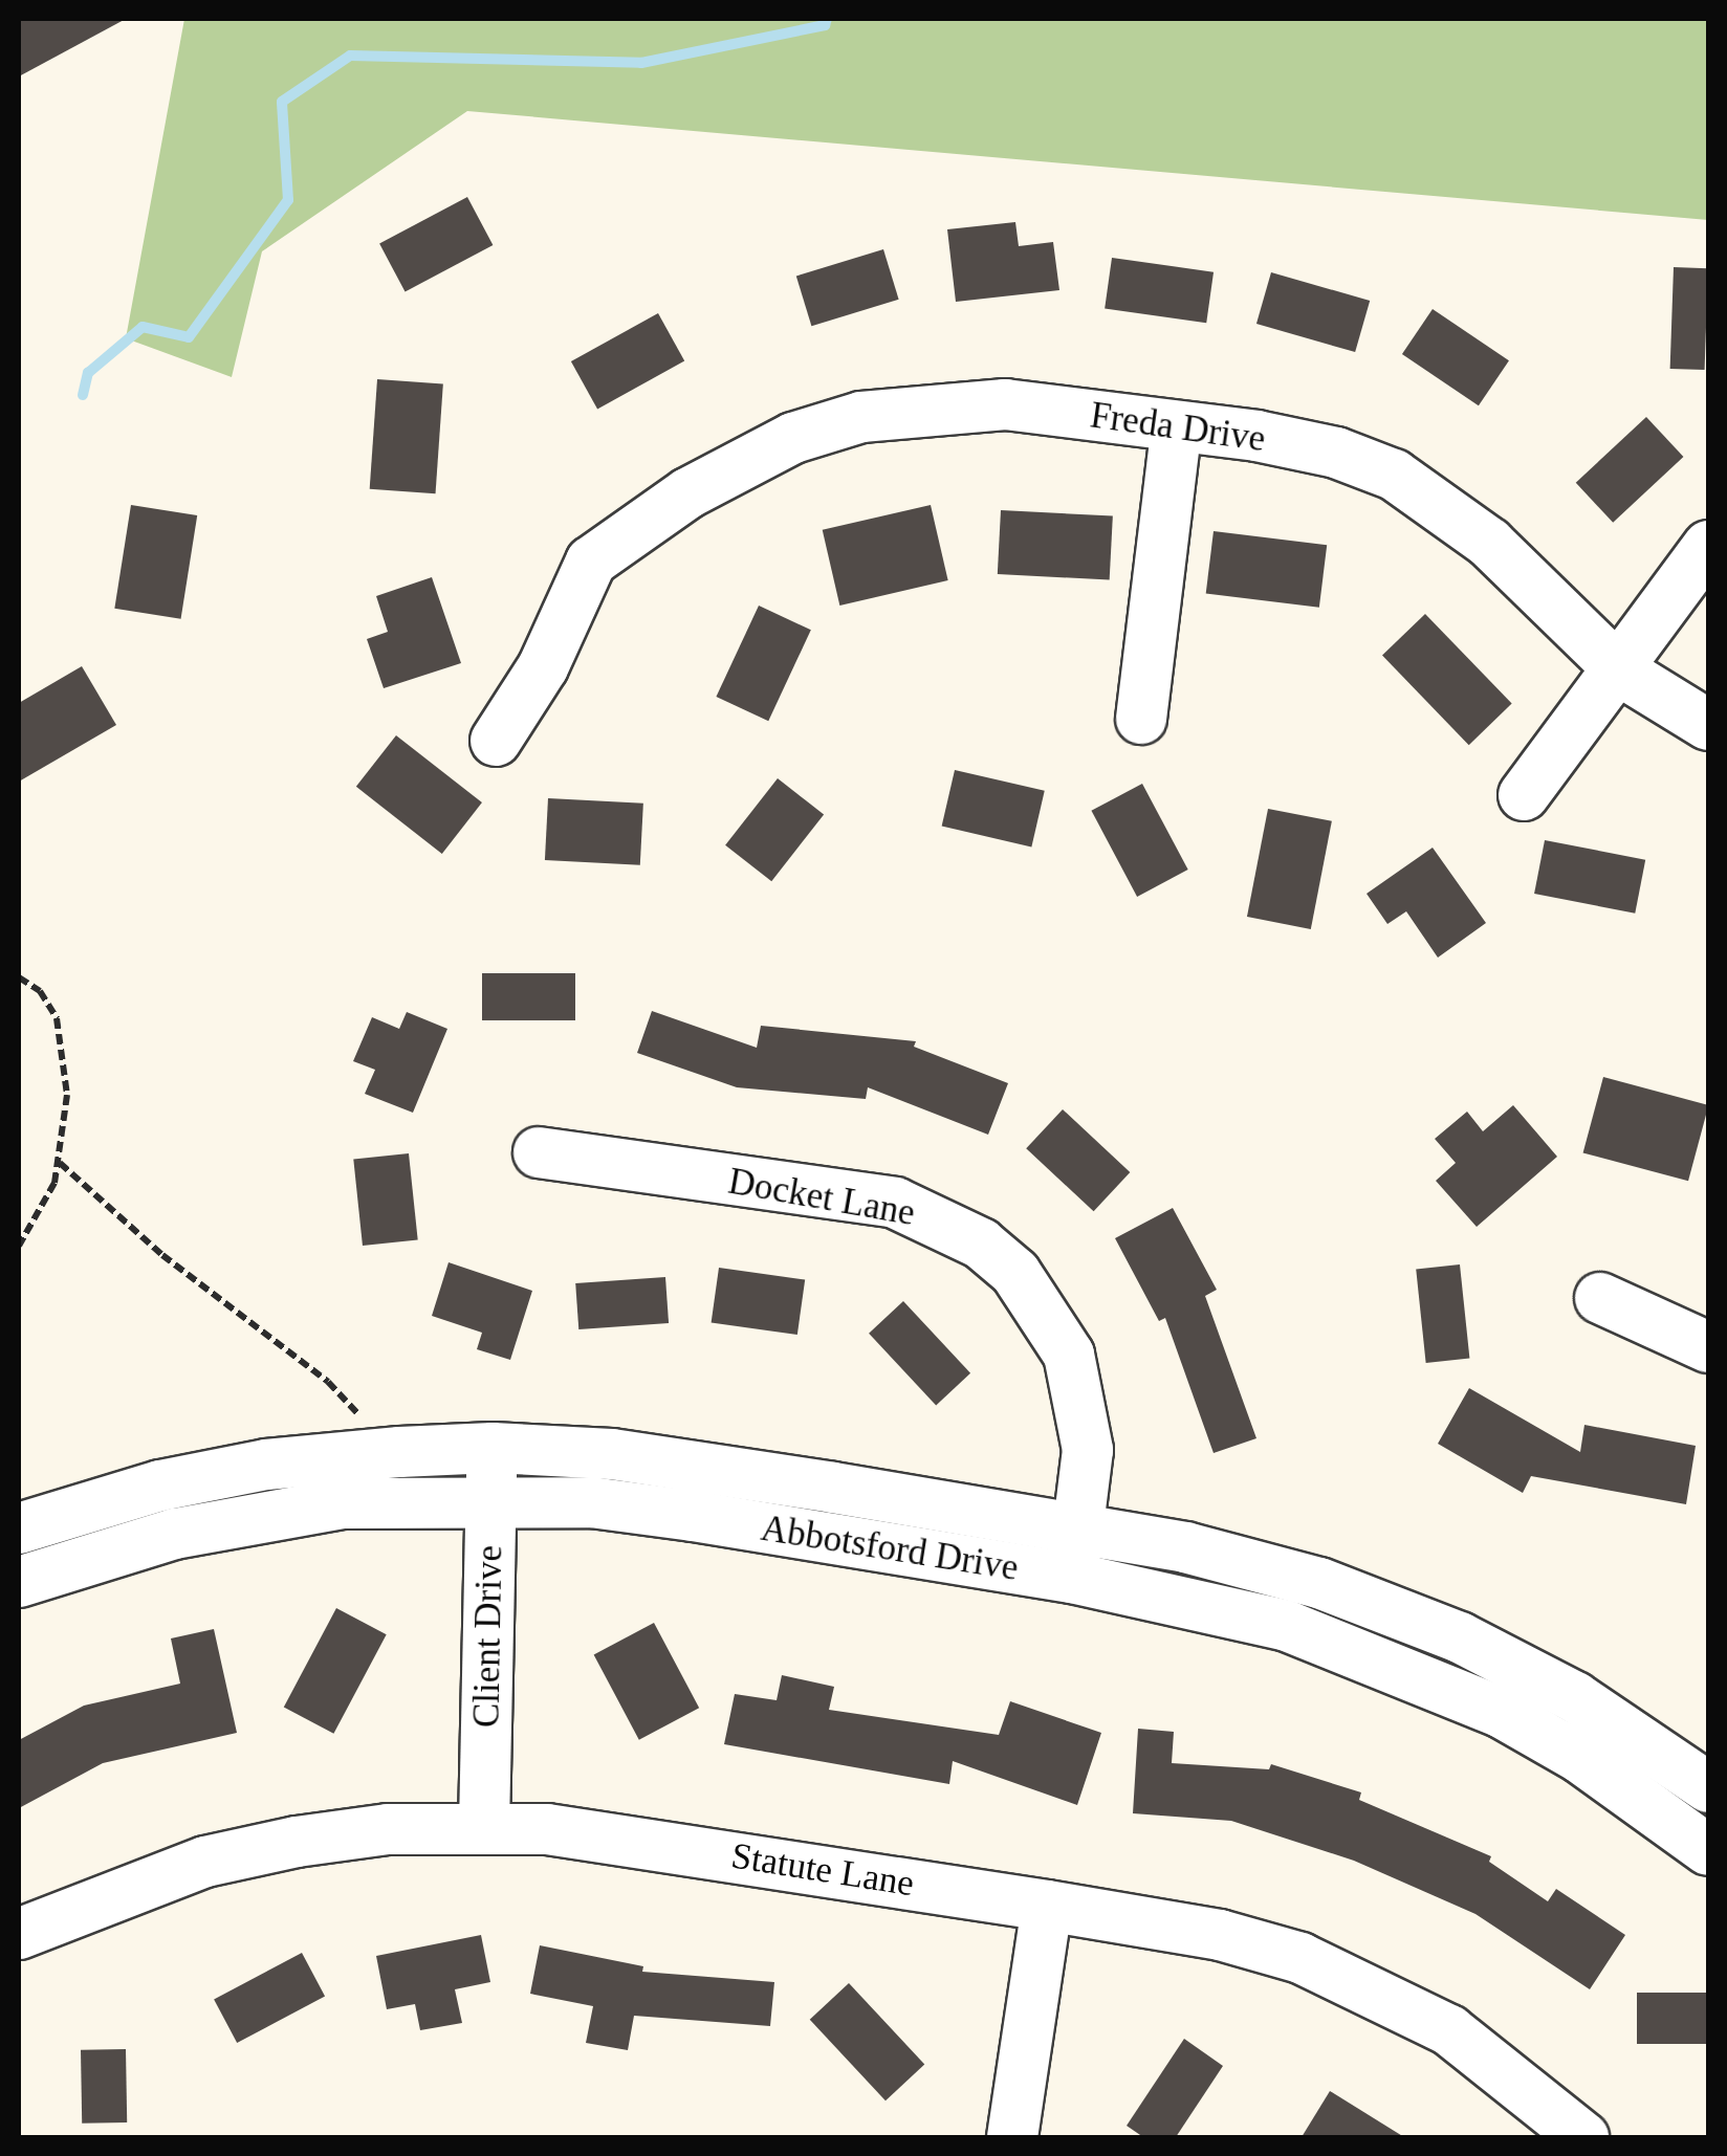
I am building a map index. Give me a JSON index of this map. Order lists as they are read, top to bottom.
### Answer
{
  "streets": {
    "street": [
      "Freda Drive",
      "Docket Lane",
      "Abbotsford Drive",
      "Client Drive",
      "Statute Lane"
    ]
  },
  "crossings": [
    ["Docket Lane", "Abbotsford Drive"],
    ["Abbotsford Drive", "Client Drive"],
    ["Client Drive", "Statute Lane"]
  ]
}
